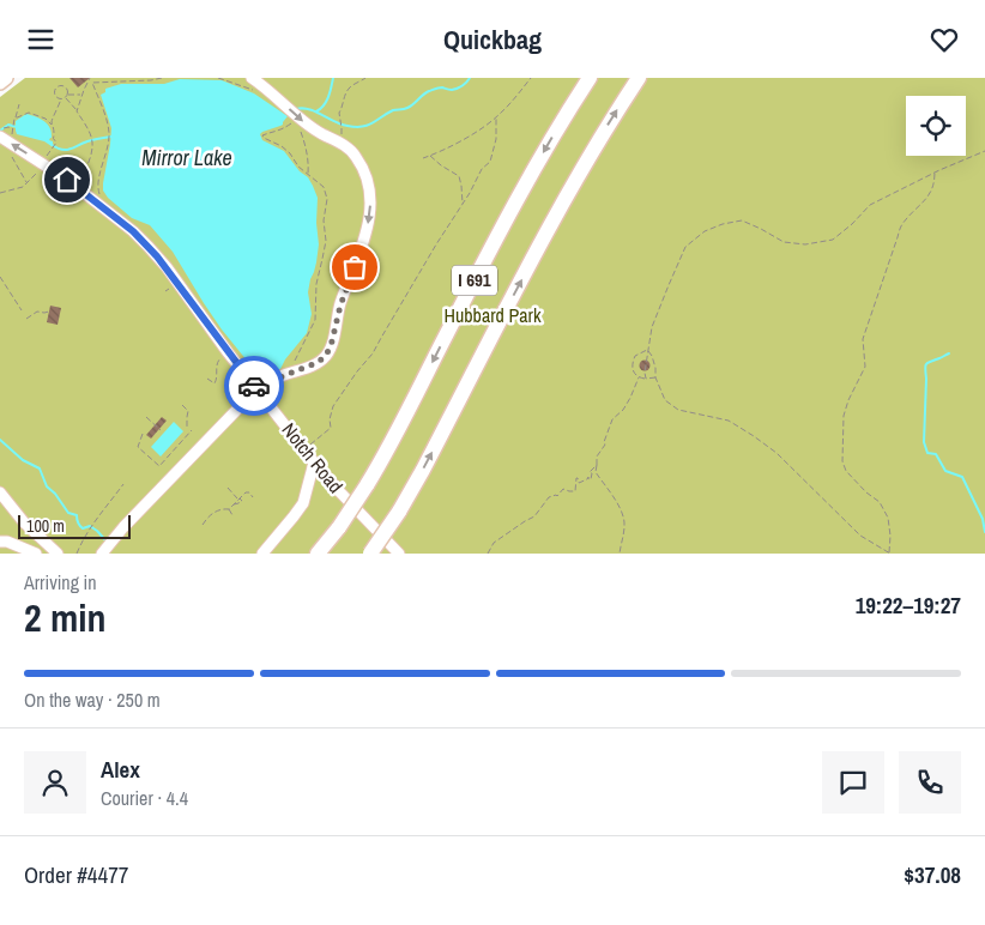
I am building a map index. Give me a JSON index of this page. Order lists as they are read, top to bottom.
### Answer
{
  "streets": {
    "highway": ["I 691"],
    "street": ["Notch Road"]
  },
  "water": ["Mirror Lake"],
  "parks": ["Hubbard Park"],
  "scale_bar": "100 m",
  "page": {
    "header": "Quickbag",
    "scale": "100 m",
    "heading": ["2 min", "Arriving in", "19:22–19:27"],
    "panel": [
      "Alex",
      "Courier · 4.4",
      "Order #4477",
      "$37.08"
    ],
    "bar": "On the way · 250 m"
  }
}
